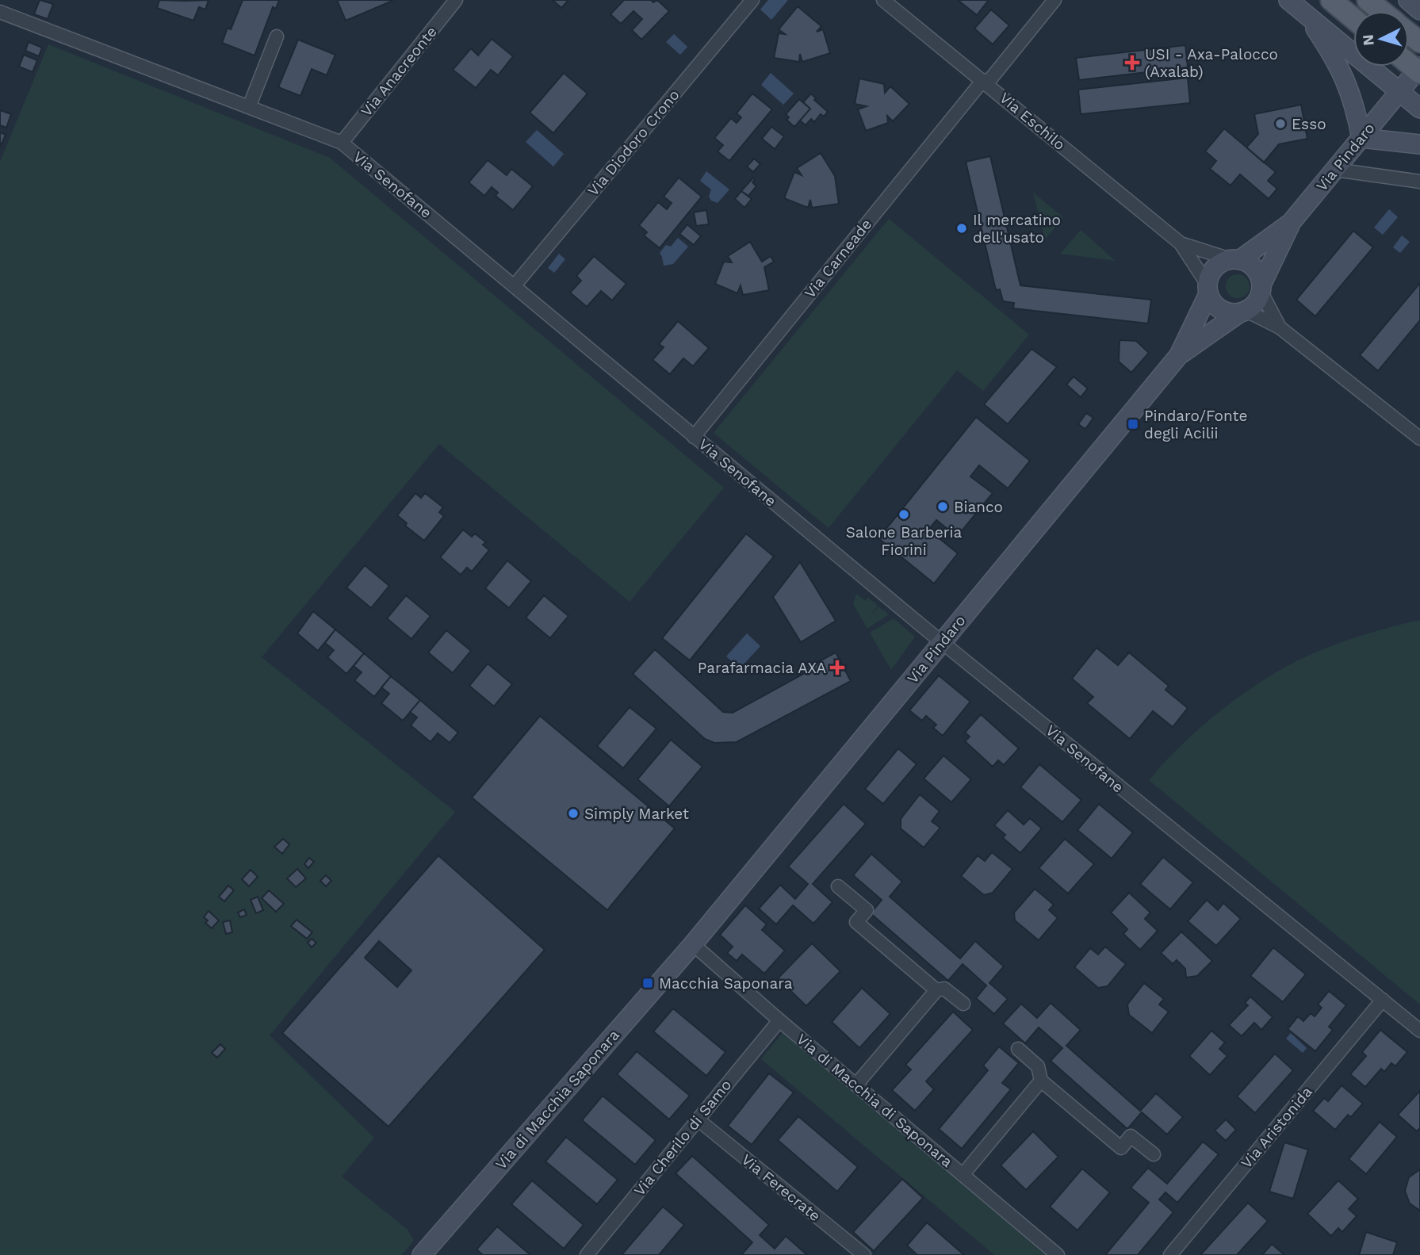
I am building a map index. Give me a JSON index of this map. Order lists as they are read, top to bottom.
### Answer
{
  "streets": {
    "street": [
      "Via Anacreonte",
      "Via Eschilo",
      "Via Diodoro Crono",
      "Via Pindaro",
      "Via Senofane",
      "Via Carneade",
      "Via di Macchia Saponara",
      "Via di Macchia di Saponara",
      "Via Aristonida",
      "Via Cherilo di Samo",
      "Via Ferecrate"
    ]
  },
  "crossings": [
    ["Via Anacreonte", "Via Senofane"],
    ["Via Eschilo", "Via Carneade"],
    ["Via Diodoro Crono", "Via Senofane"],
    ["Via Pindaro", "Via Senofane"],
    ["Via Pindaro", "Via di Macchia Saponara"],
    ["Via Pindaro", "Via di Macchia di Saponara"],
    ["Via Senofane", "Via Carneade"],
    ["Via Senofane", "Via Aristonida"],
    ["Via di Macchia Saponara", "Via di Macchia di Saponara"],
    ["Via di Macchia di Saponara", "Via Cherilo di Samo"],
    ["Via Cherilo di Samo", "Via Ferecrate"]
  ],
  "places": {
    "health": ["USI - Axa-Palocco (Axalab)", "Parafarmacia AXA"],
    "other": [
      "Esso",
      "Il mercatino dell'usato",
      "Bianco",
      "Salone Barberia Fiorini",
      "Simply Market"
    ],
    "transit": ["Pindaro/Fonte degli Acilii", "Macchia Saponara"]
  },
  "north": "left"
}
